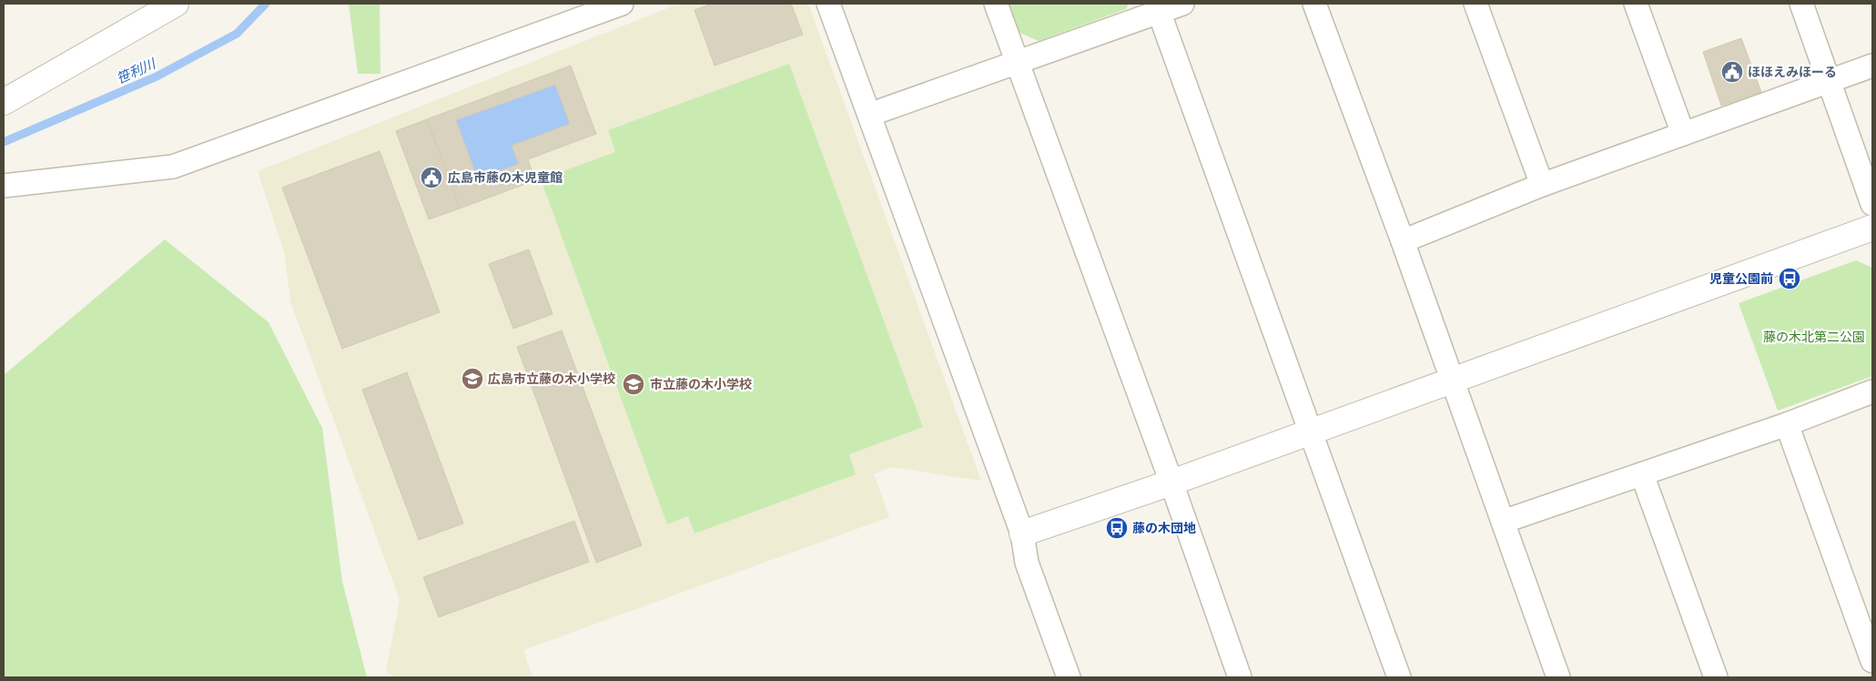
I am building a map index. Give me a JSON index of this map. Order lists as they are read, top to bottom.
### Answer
{
  "water": ["笹利川"],
  "parks": ["藤の木北第二公園"],
  "places": {
    "public building": ["ほほえみほーる", "広島市藤の木児童館"],
    "bus stop": ["児童公園前", "藤の木団地"],
    "school or university": ["広島市立藤の木小学校", "市立藤の木小学校"]
  }
}
